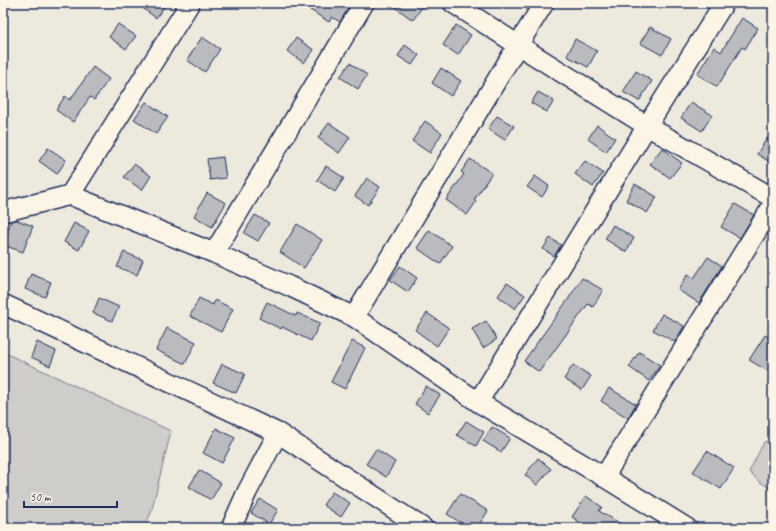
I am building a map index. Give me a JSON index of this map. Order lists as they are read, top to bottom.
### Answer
{
  "scale_bar": "50 m"
}
